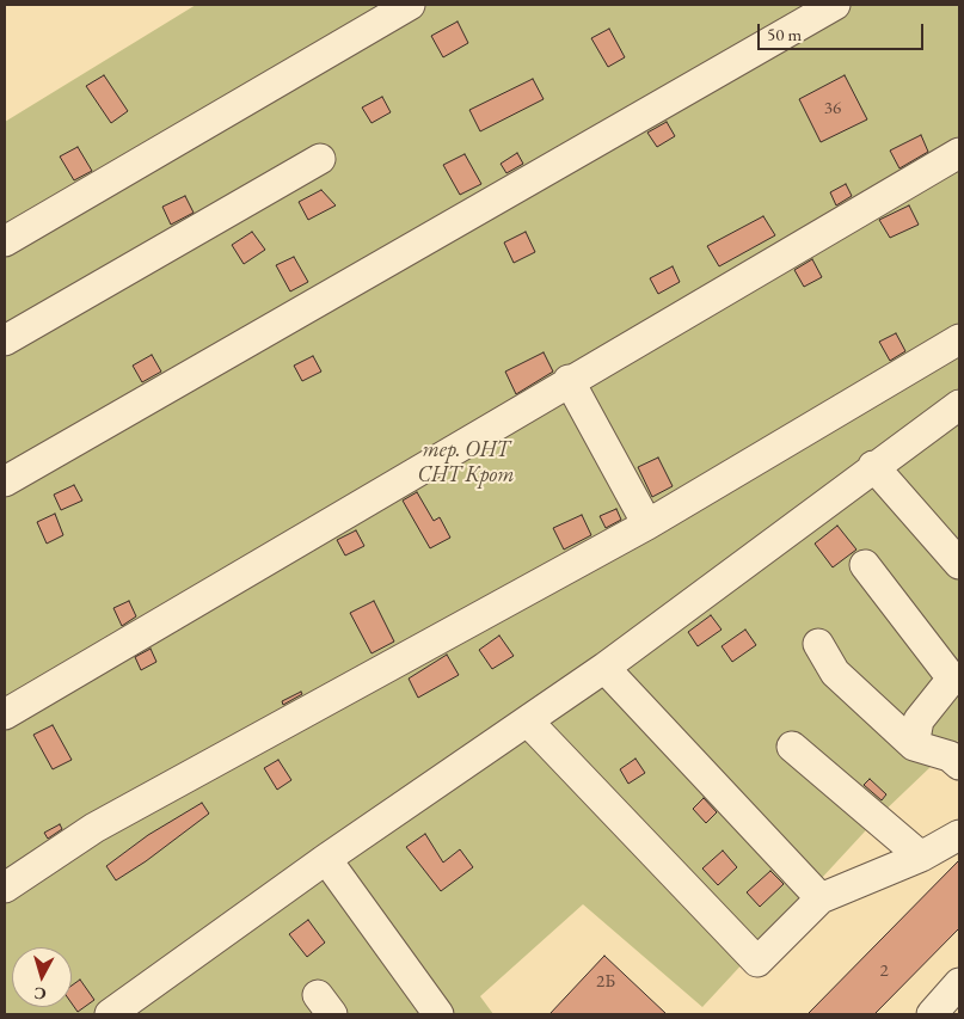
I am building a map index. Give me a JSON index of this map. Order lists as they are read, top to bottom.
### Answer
{
  "parks": ["тер. ОНТ СНТ Крот"],
  "house_numbers": ["36", "2", "2Б"],
  "scale_bar": "50 m",
  "north": "bottom"
}
